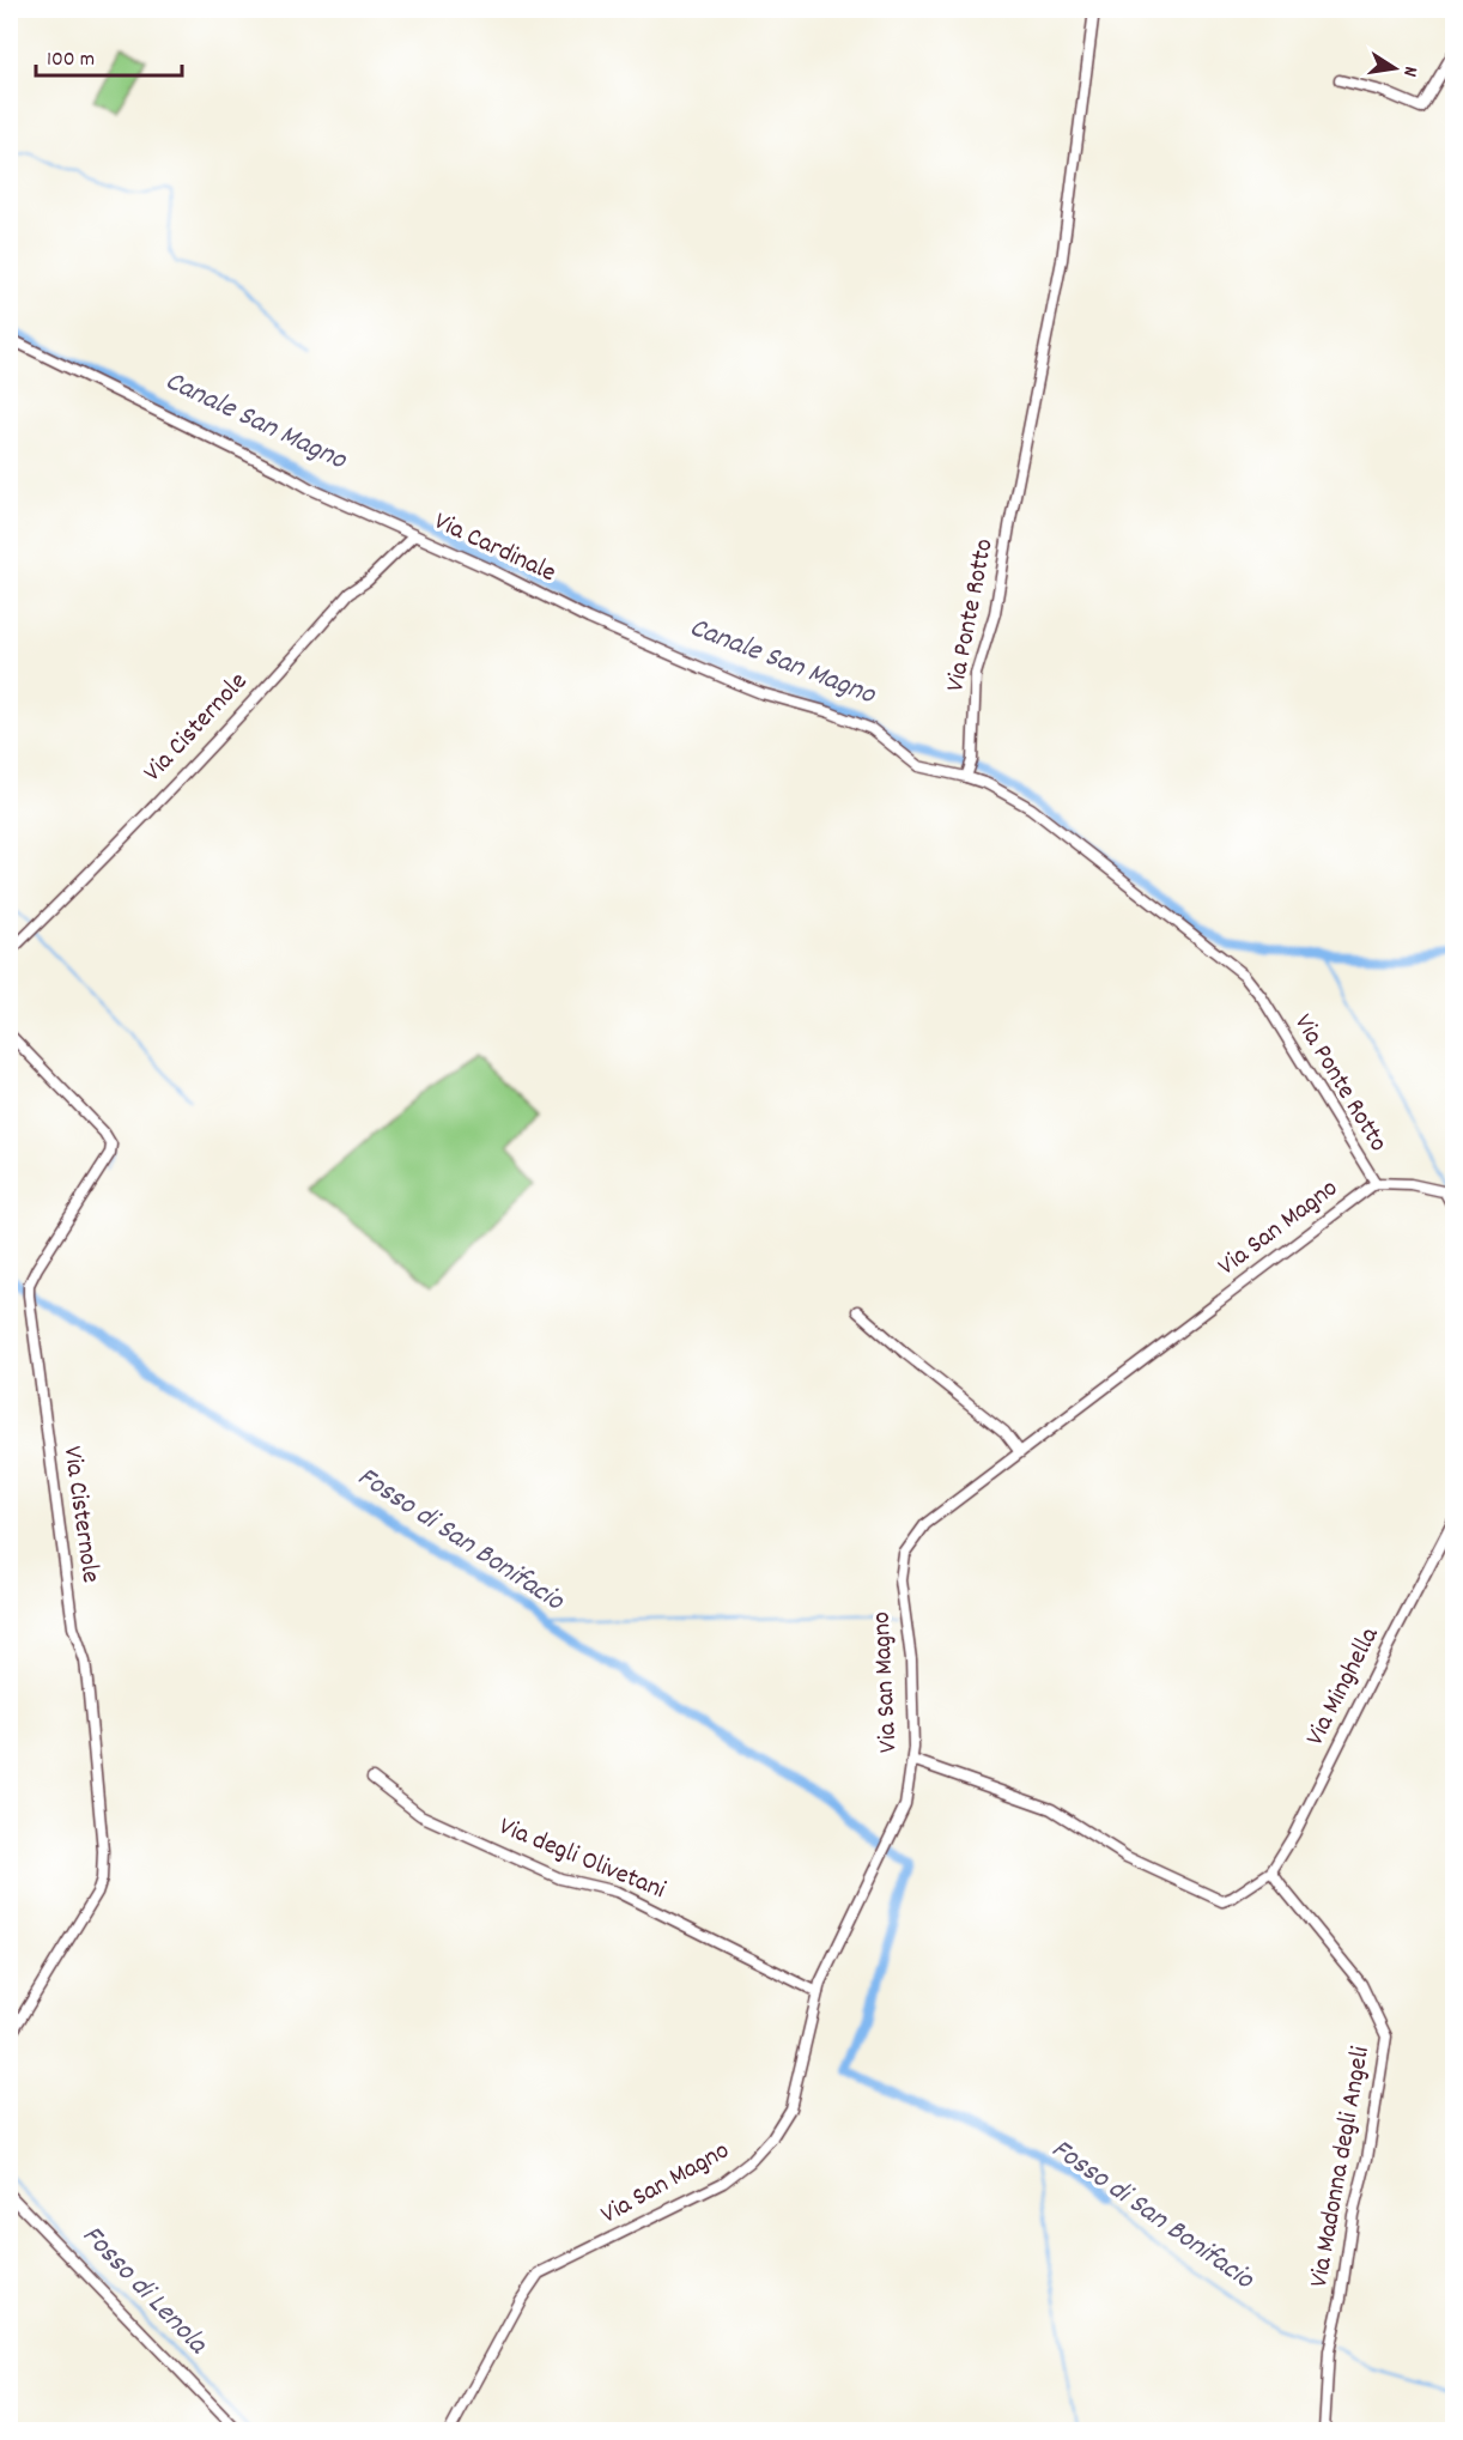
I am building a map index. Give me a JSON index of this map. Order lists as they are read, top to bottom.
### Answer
{
  "streets": {
    "street": [
      "Via Cardinale",
      "Via Ponte Rotto",
      "Via Cisternole",
      "Via San Magno",
      "Via Minghella",
      "Via degli Olivetani",
      "Via Madonna degli Angeli"
    ]
  },
  "crossings": [
    ["Via Cardinale", "Via Ponte Rotto"],
    ["Via Cardinale", "Via Cisternole"],
    ["Via Ponte Rotto", "Via San Magno"],
    ["Via San Magno", "Via degli Olivetani"],
    ["Via Minghella", "Via Madonna degli Angeli"]
  ],
  "water": ["Canale San Magno", "Fosso di San Bonifacio", "Fosso di Lenola"],
  "scale_bar": "100 m",
  "north": "right"
}
